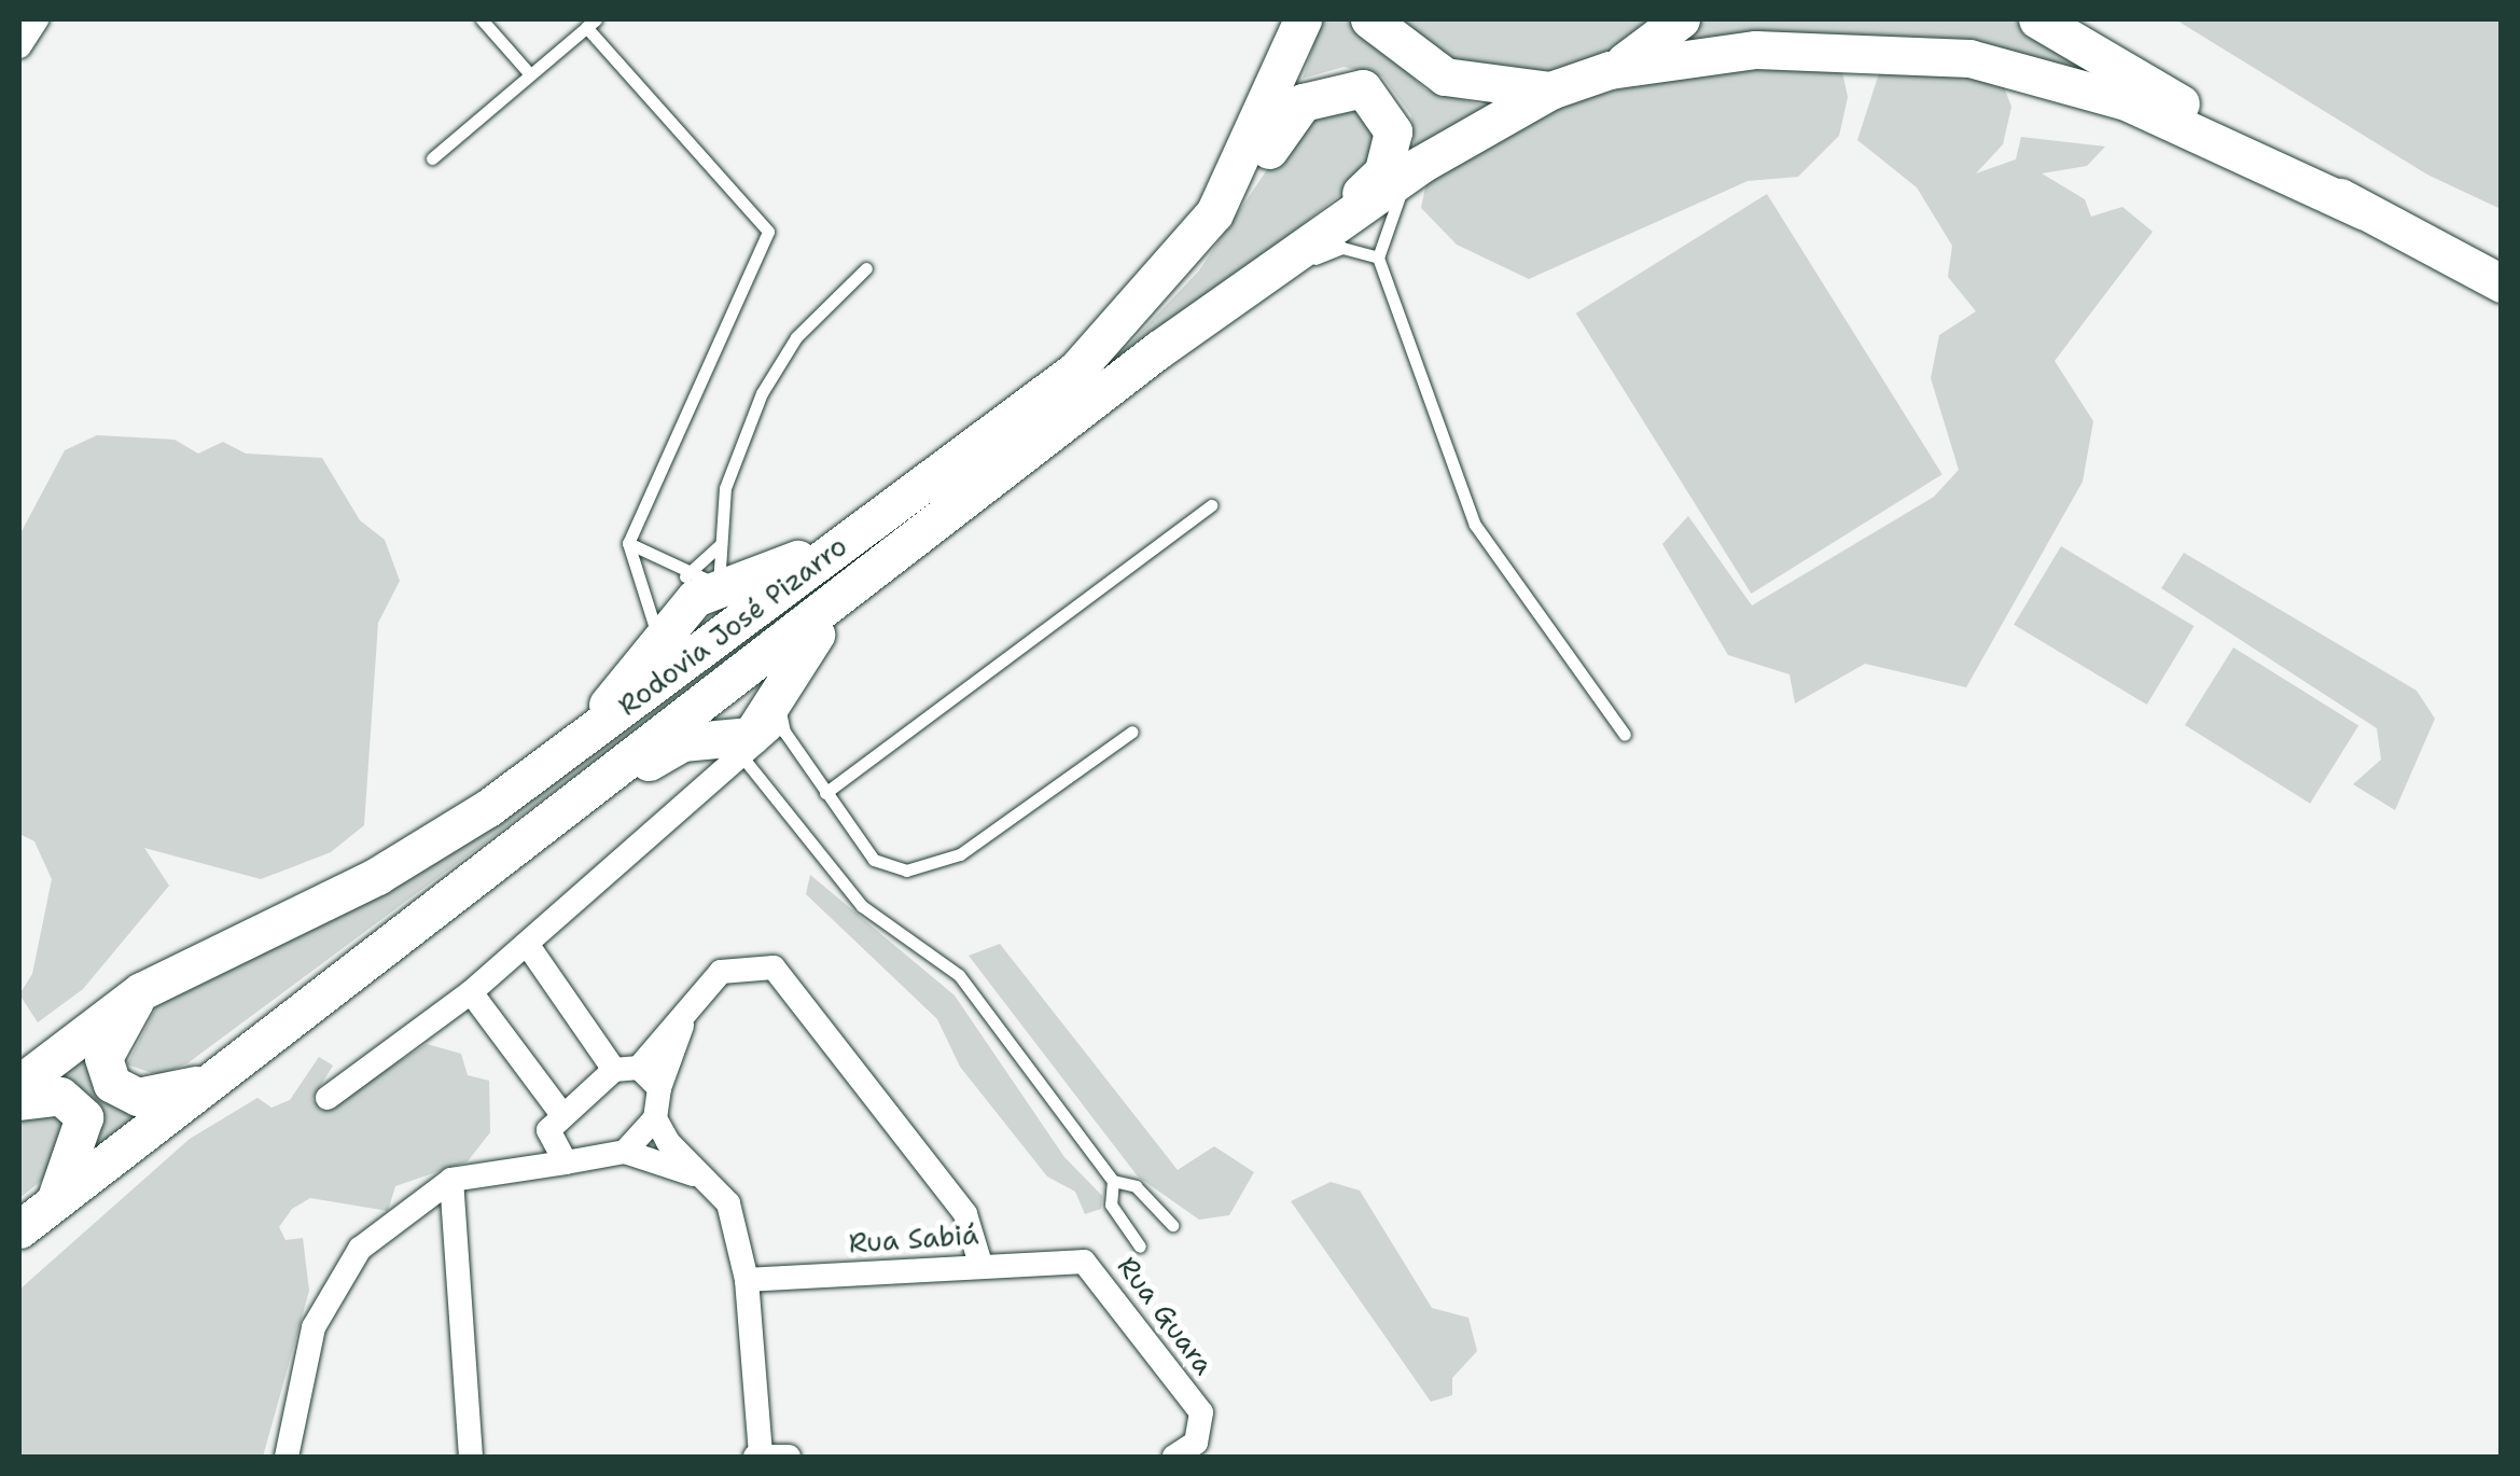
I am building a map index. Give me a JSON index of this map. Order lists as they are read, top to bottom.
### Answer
{
  "streets": {
    "main road": ["Rodovia José Pizarro"],
    "street": ["Rua Sabiá", "Rua Guara"]
  },
  "crossings": [
    ["Rua Sabiá", "Rua Guara"]
  ]
}
